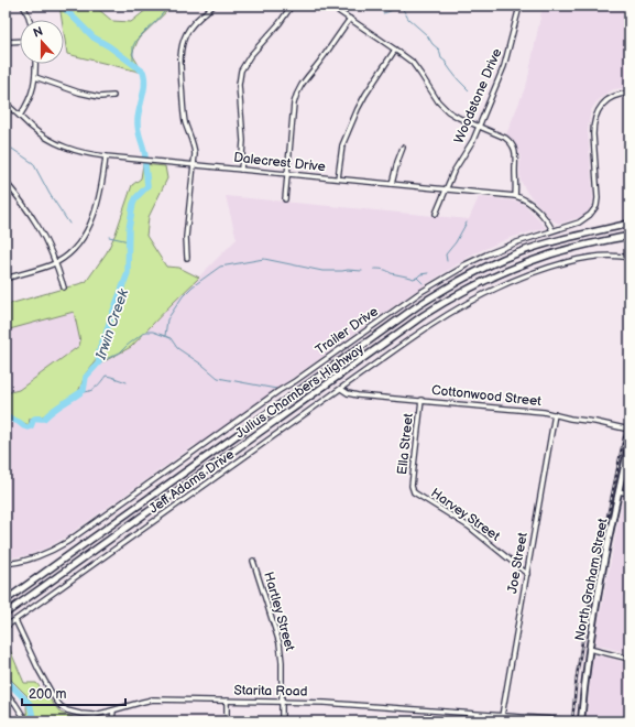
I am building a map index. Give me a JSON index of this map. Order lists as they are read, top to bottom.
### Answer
{
  "streets": {
    "highway": ["Julius Chambers Highway"],
    "main road": ["North Graham Street"],
    "street": [
      "Woodstone Drive",
      "Dalecrest Drive",
      "Trailer Drive",
      "Cottonwood Street",
      "Ella Street",
      "Jeff Adams Drive",
      "Harvey Street",
      "Joe Street",
      "Hartley Street",
      "Starita Road"
    ]
  },
  "crossings": [
    ["Woodstone Drive", "Dalecrest Drive"],
    ["Dalecrest Drive", "Trailer Drive"],
    ["Cottonwood Street", "Ella Street"],
    ["Cottonwood Street", "Jeff Adams Drive"],
    ["Cottonwood Street", "Joe Street"],
    ["Ella Street", "Harvey Street"],
    ["Jeff Adams Drive", "Starita Road"],
    ["Harvey Street", "Joe Street"],
    ["Joe Street", "Starita Road"],
    ["North Graham Street", "Starita Road"],
    ["Hartley Street", "Starita Road"]
  ],
  "water": ["Irwin Creek"],
  "scale_bar": "200 m",
  "north": "top"
}
